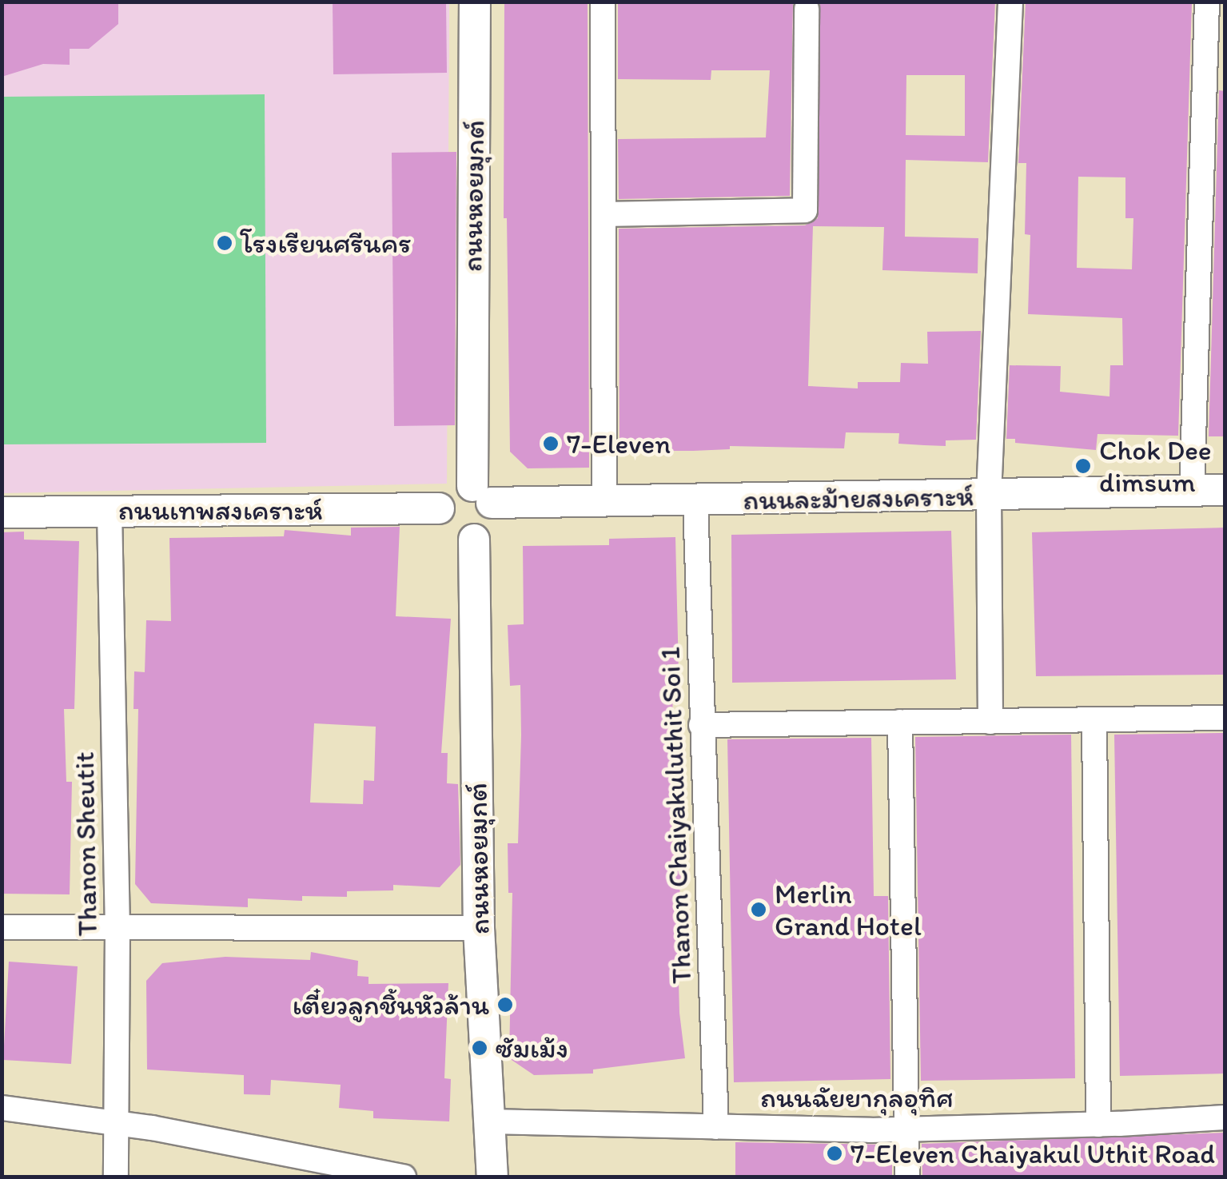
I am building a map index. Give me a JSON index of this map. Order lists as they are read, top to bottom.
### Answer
{
  "streets": {
    "street": [
      "ถนนหอยมุกต์",
      "ถนนละม้ายสงเคราะห์",
      "ถนนเทพสงเคราะห์",
      "Thanon Chaiyakuluthit Soi 1",
      "Thanon Sheutit",
      "ถนนฉัยยากุลอุทิศ"
    ]
  },
  "crossings": [
    ["ถนนหอยมุกต์", "ถนนละม้ายสงเคราะห์"],
    ["ถนนหอยมุกต์", "ถนนเทพสงเคราะห์"],
    ["ถนนหอยมุกต์", "ถนนฉัยยากุลอุทิศ"],
    ["ถนนละม้ายสงเคราะห์", "ถนนเทพสงเคราะห์"],
    ["ถนนละม้ายสงเคราะห์", "Thanon Chaiyakuluthit Soi 1"],
    ["ถนนเทพสงเคราะห์", "Thanon Sheutit"],
    ["Thanon Chaiyakuluthit Soi 1", "ถนนฉัยยากุลอุทิศ"]
  ],
  "places": [
    "โรงเรียนศรีนคร",
    "7-Eleven",
    "Chok Dee dimsum",
    "Merlin Grand Hotel",
    "เตี๋ยวลูกชิ้นหัวล้าน",
    "ซัมเม้ง",
    "7-Eleven Chaiyakul Uthit Road"
  ]
}
